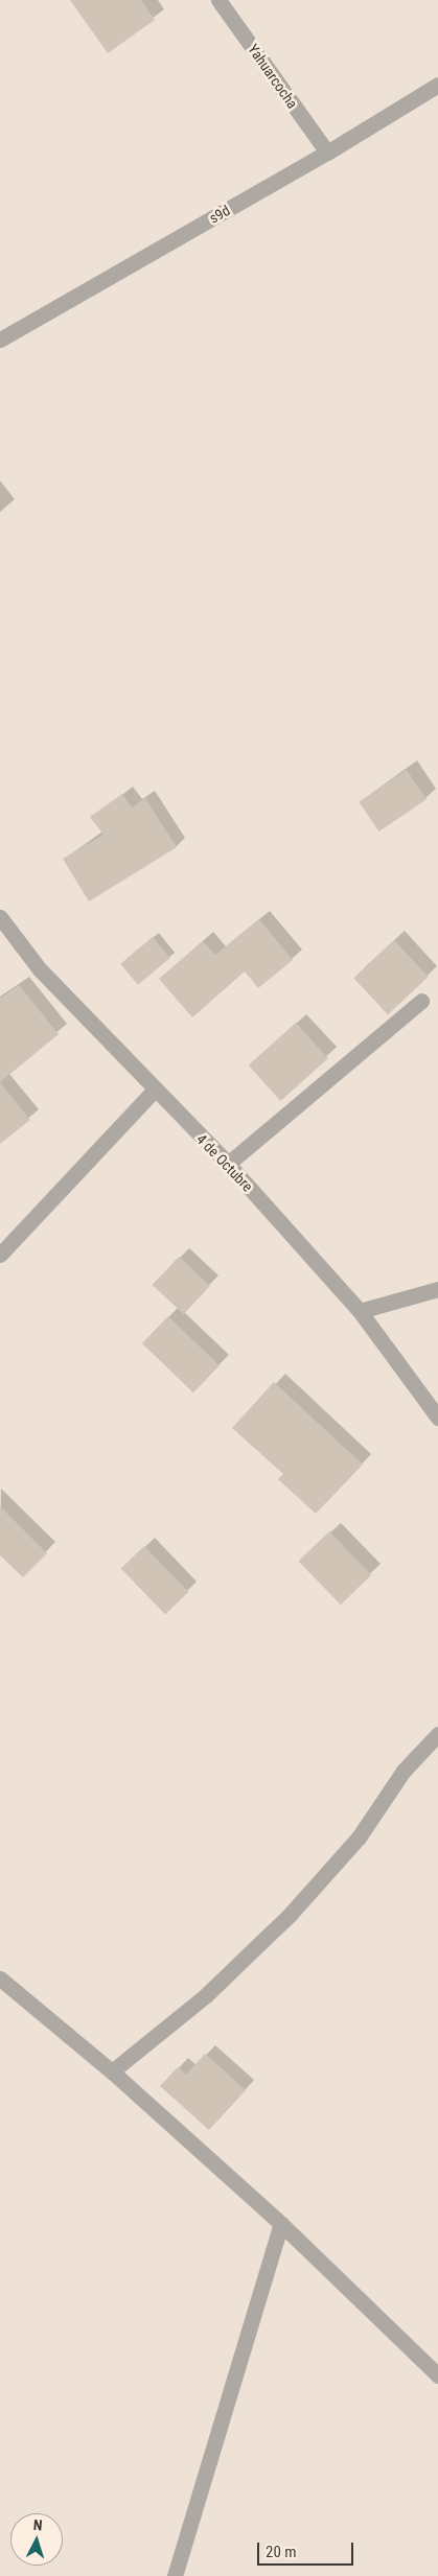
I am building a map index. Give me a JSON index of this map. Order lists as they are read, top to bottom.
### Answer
{
  "streets": {
    "street": ["Yahuarcocha", "s9d", "4 de Octubre"]
  },
  "crossings": [
    ["Yahuarcocha", "s9d"]
  ],
  "scale_bar": "20 m",
  "north": "top"
}
